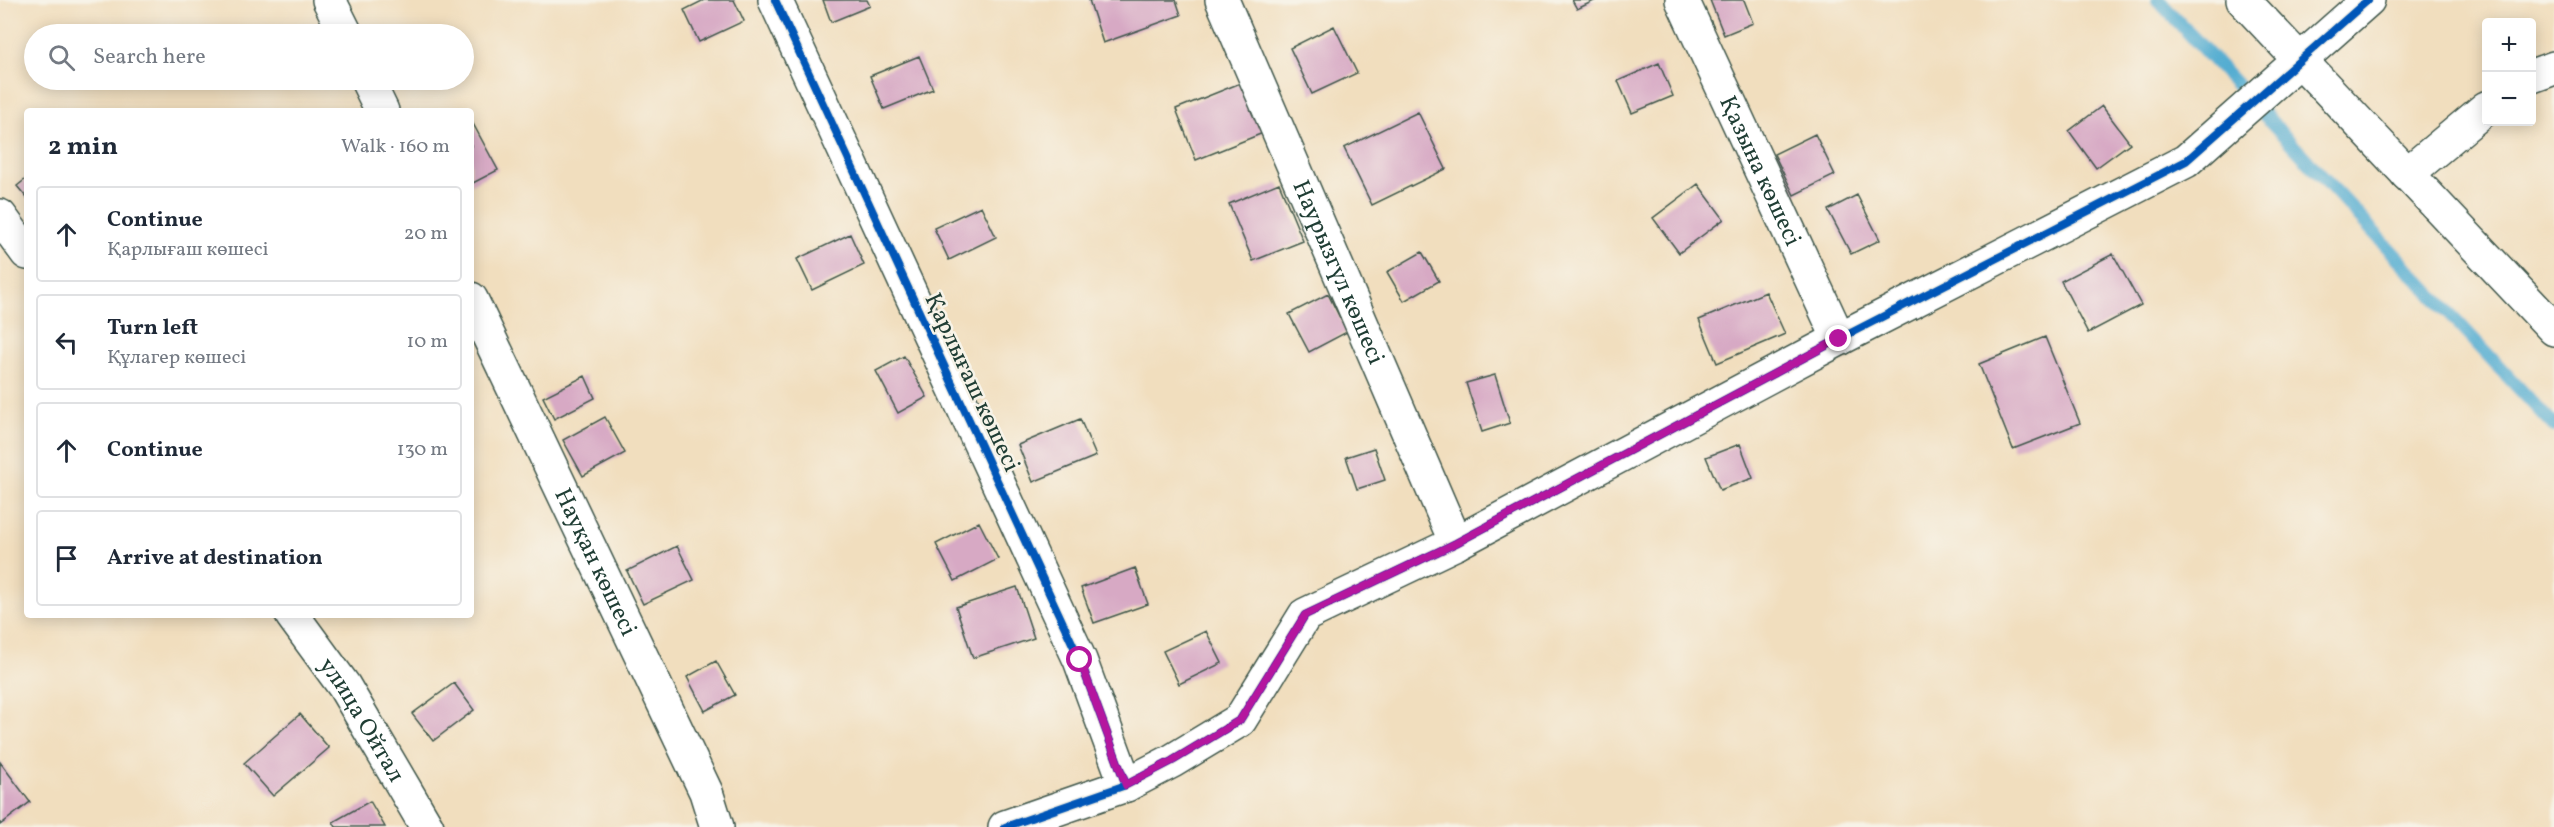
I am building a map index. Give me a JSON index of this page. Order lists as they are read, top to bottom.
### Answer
{
  "streets": {
    "street": [
      "Қазына көшесі",
      "Наурызгүл көшесі",
      "Қарлығаш көшесі",
      "Науқан көшесі",
      "улица Ойтал"
    ]
  },
  "page": {
    "map_buttons": ["+", "−"],
    "search": "Search here",
    "heading": ["2 min", "Walk · 160 m"],
    "list": [
      ["Continue", "Қарлығаш көшесі", "20 m"],
      ["Turn left", "Құлагер көшесі", "10 m"],
      ["Continue", "130 m"],
      "Arrive at destination"
    ]
  }
}
